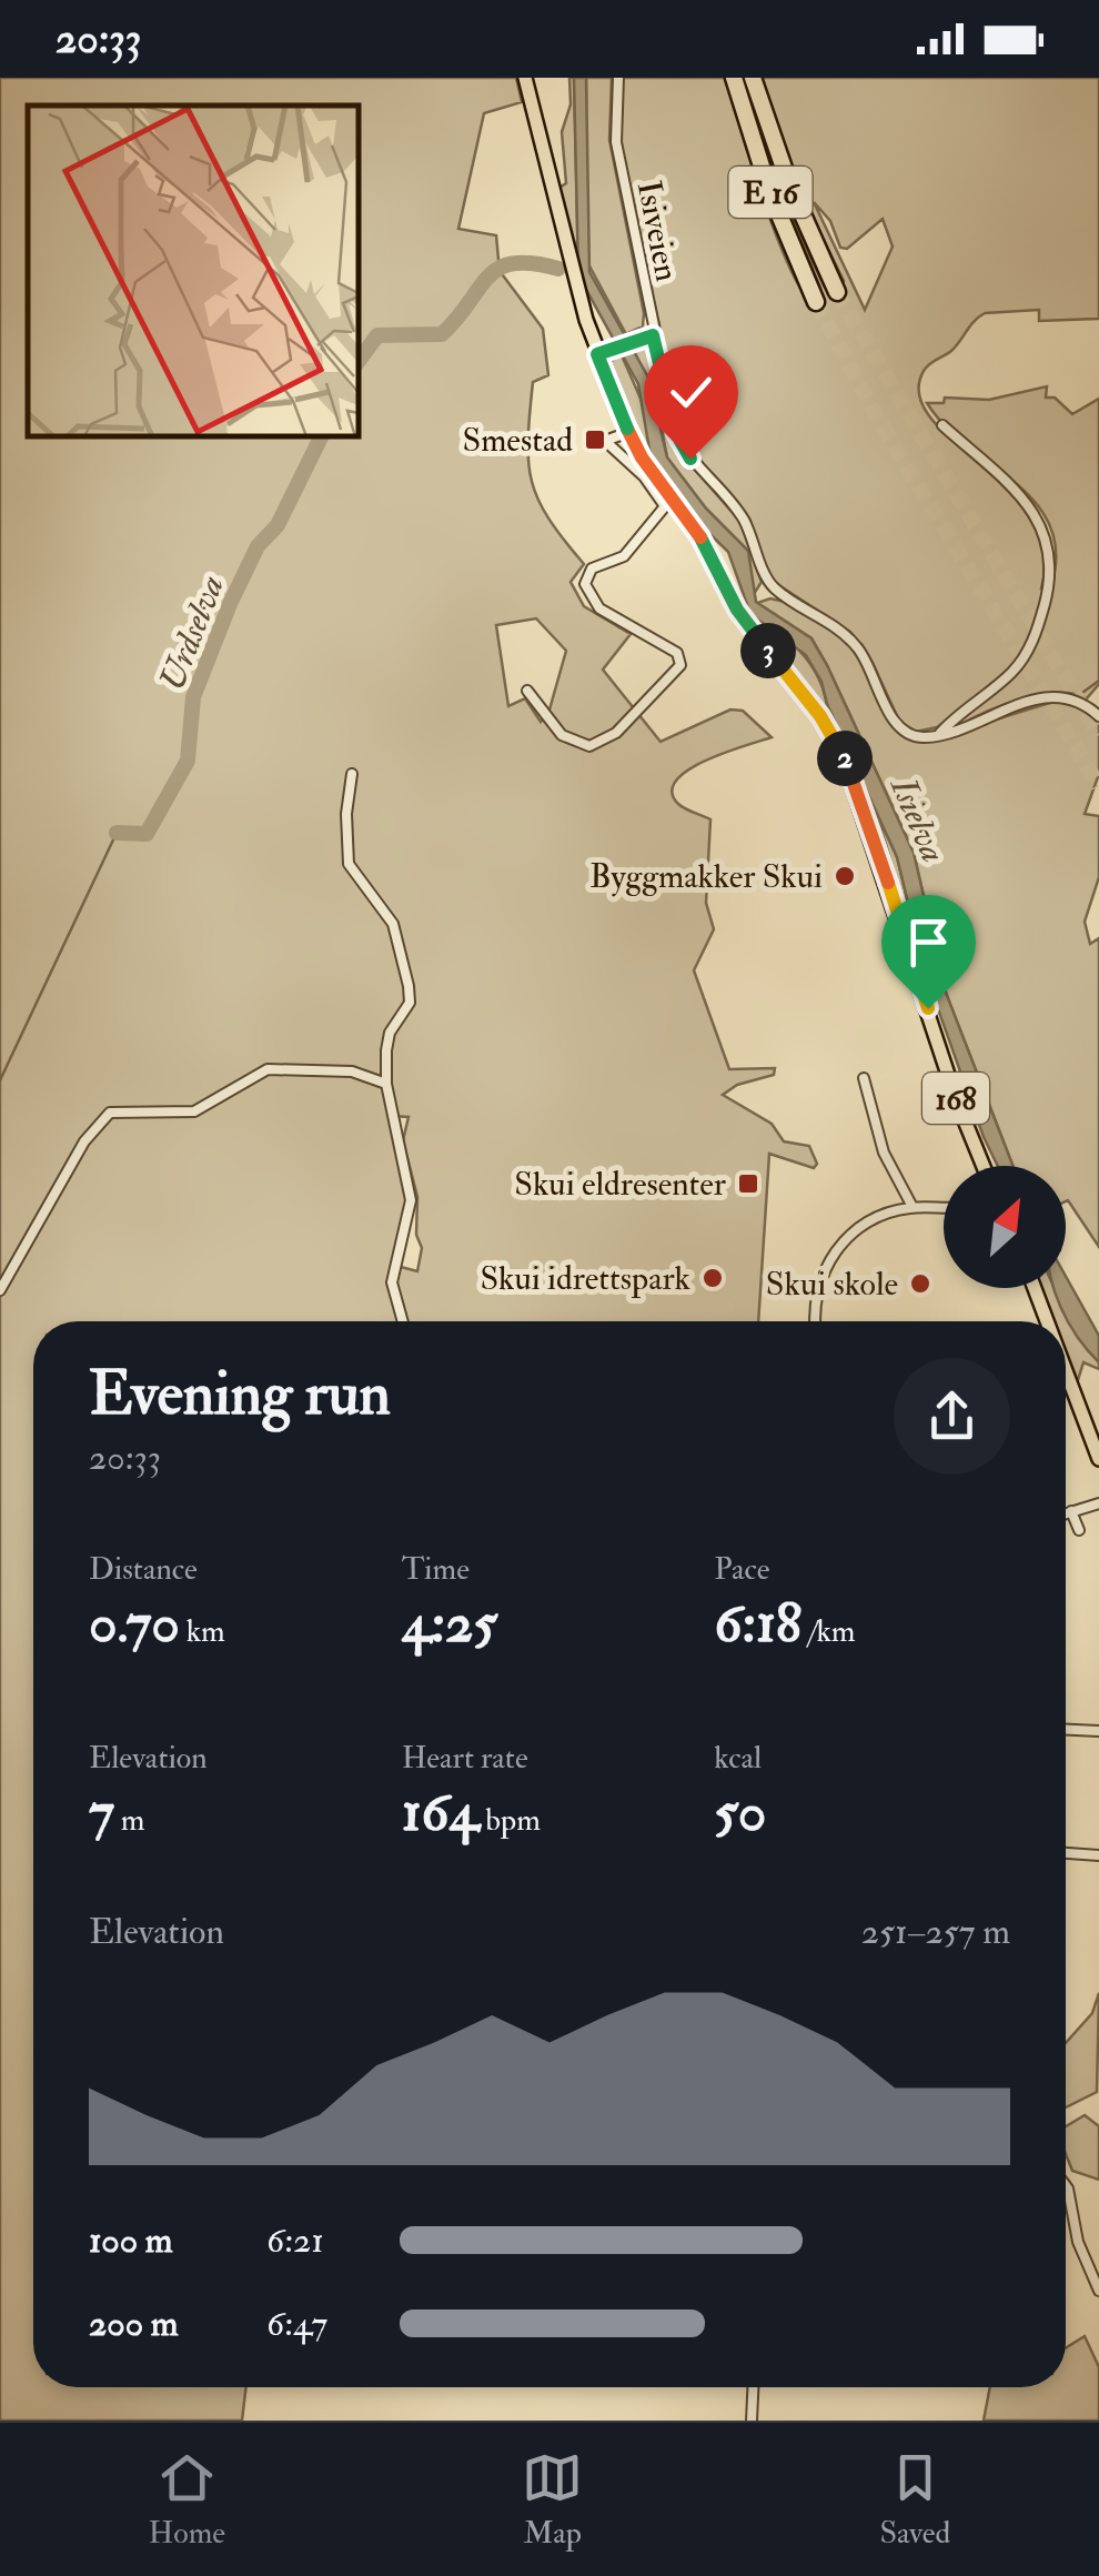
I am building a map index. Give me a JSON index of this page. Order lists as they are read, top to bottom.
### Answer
{
  "streets": {
    "highway": ["E 16"],
    "main road": ["168"],
    "street": ["Isiveien"]
  },
  "water": ["Urdselva", "Isielva"],
  "places": {
    "transit": ["Smestad", "Skui eldresenter"],
    "other": ["Byggmakker Skui", "Skui idrettspark", "Skui skole"]
  },
  "north": "top right",
  "page": {
    "status": "20:33",
    "pins": ["3", "2"],
    "heading": ["Evening run", "20:33"],
    "stats": [
      ["Distance", "0.70 km"],
      ["Time", "4:25"],
      ["Pace", "6:18 /km"],
      ["Elevation", "7 m"],
      ["Heart rate", "164 bpm"],
      ["kcal", "50"]
    ],
    "chart": ["Elevation", "251–257 m"],
    "list": [
      {
        "name": "100 m",
        "note": "6:21"
      },
      {
        "name": "200 m",
        "note": "6:47"
      }
    ],
    "tabs": ["Home", "Map", "Saved"]
  }
}
